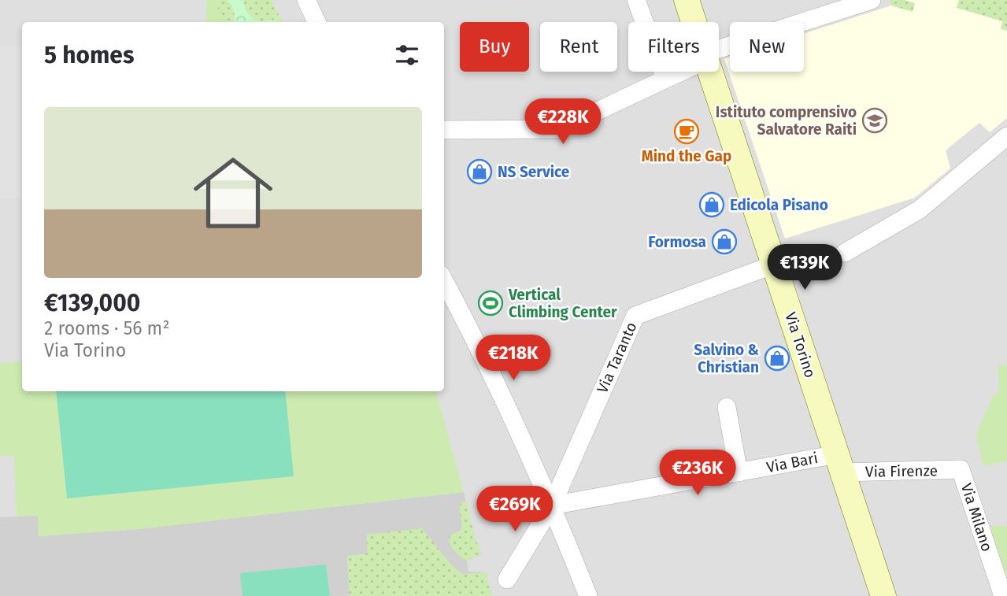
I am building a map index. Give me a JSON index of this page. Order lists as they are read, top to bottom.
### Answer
{
  "streets": {
    "street": [
      "Via Torino",
      "Via Taranto",
      "Via Bari",
      "Via Firenze",
      "Via Milano"
    ]
  },
  "crossings": [
    ["Via Torino", "Via Taranto"],
    ["Via Torino", "Via Bari"],
    ["Via Torino", "Via Firenze"],
    ["Via Taranto", "Via Bari"],
    ["Via Bari", "Via Firenze"],
    ["Via Firenze", "Via Milano"]
  ],
  "places": {
    "school or university": ["Istituto comprensivo Salvatore Raiti"],
    "cafe": ["Mind the Gap"],
    "shop": [
      "NS Service",
      "Edicola Pisano",
      "Formosa",
      "Salvino & Christian"
    ],
    "sports": ["Vertical Climbing Center"]
  },
  "page": {
    "chip": [
      "Buy",
      "Rent",
      "Filters",
      "New"
    ],
    "heading": "5 homes",
    "list": [
      {
        "name": "€139,000",
        "note": "2 rooms · 56 m² · Via Torino"
      }
    ],
    "price": [
      "€228K",
      "€139K",
      "€218K",
      "€236K",
      "€269K"
    ]
  }
}
